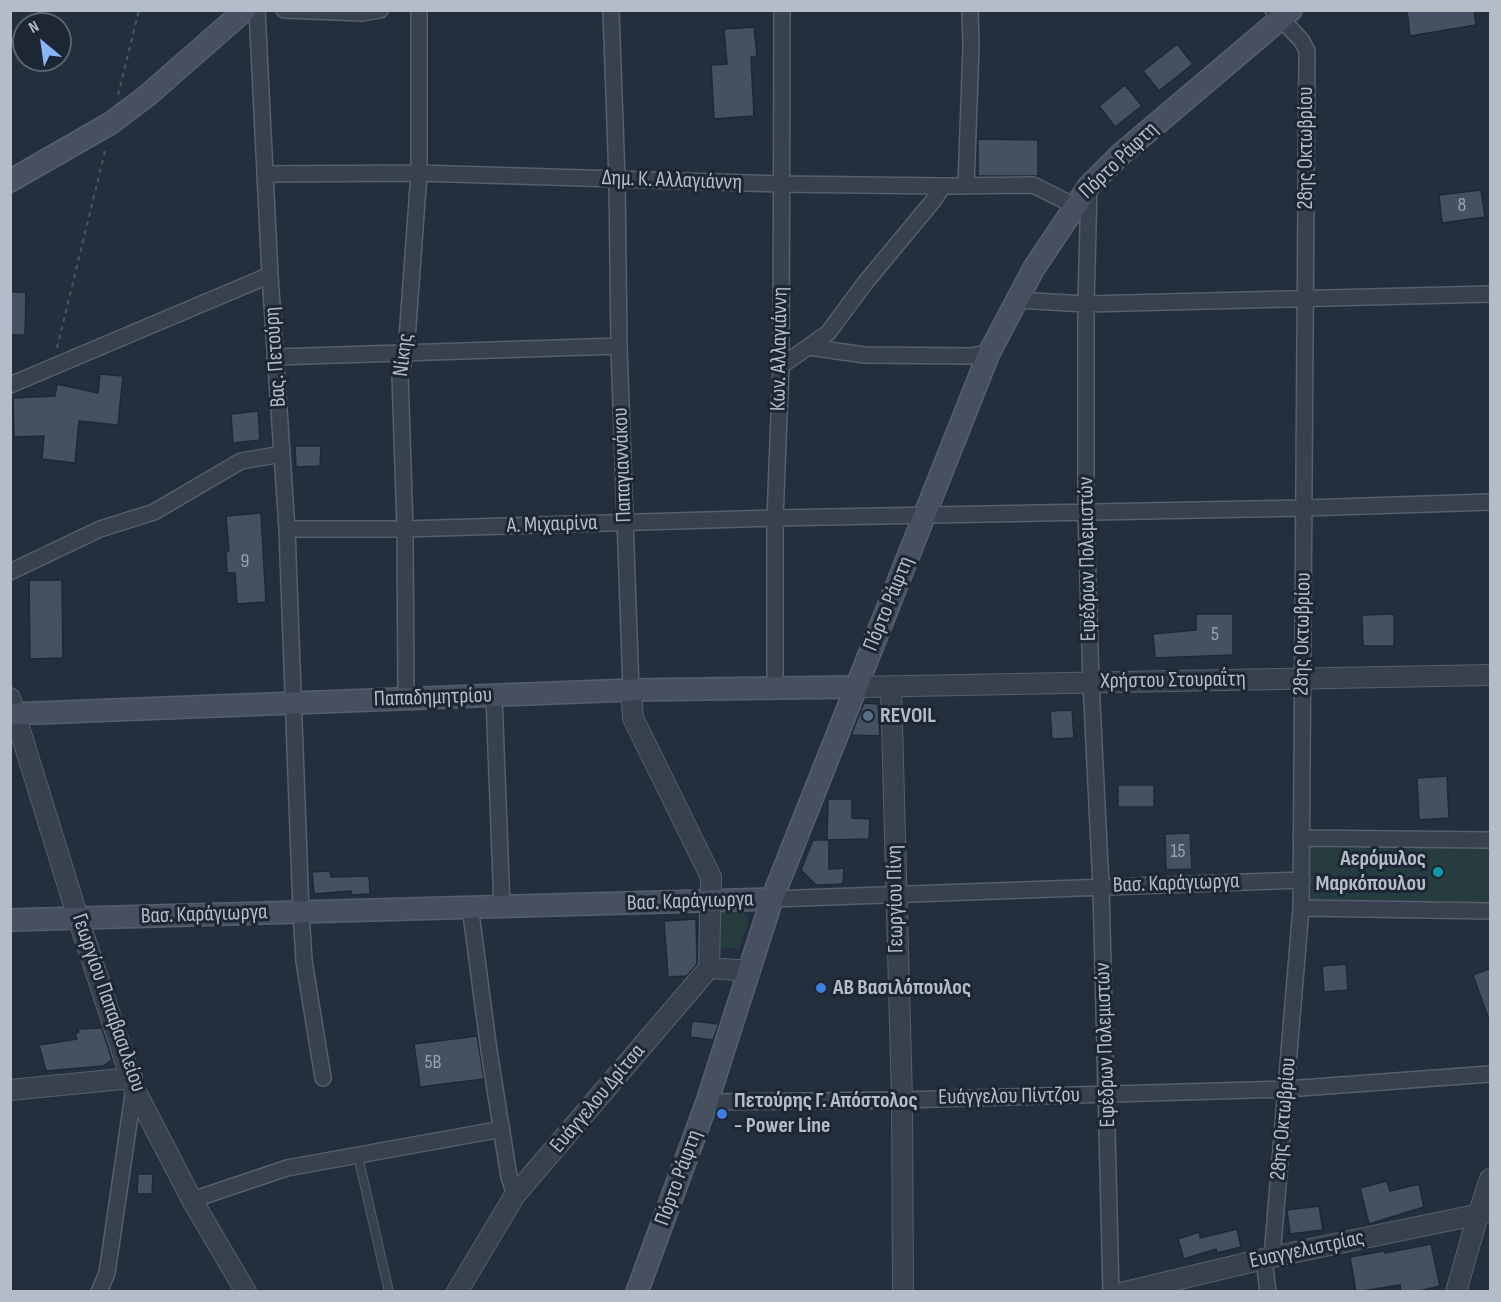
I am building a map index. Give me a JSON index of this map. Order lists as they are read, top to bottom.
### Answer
{
  "streets": {
    "main road": ["Πόρτο Ράφτη", "Παπαδημητρίου", "Βασ. Καράγιωργα"],
    "street": [
      "28ης Οκτωβρίου",
      "Δημ. Κ. Αλλαγιάννη",
      "Κων. Αλλαγιάννη",
      "Νίκης",
      "Βας. Πετούρη",
      "Παπαγιαννάκου",
      "Α. Μιχαιρίνα",
      "Εφέδρων Πολεμιστών",
      "Χρήστου Στουραΐτη",
      "Γεωργίου Πίνη",
      "Γεωργίου Παπαβασιλείου",
      "Ευάγγελου Πίντζου",
      "Ευάγγελου Δρίτσα",
      "Ευαγγελιστρίας"
    ]
  },
  "crossings": [
    ["28ης Οκτωβρίου", "Πόρτο Ράφτη"],
    ["28ης Οκτωβρίου", "Α. Μιχαιρίνα"],
    ["28ης Οκτωβρίου", "Χρήστου Στουραΐτη"],
    ["28ης Οκτωβρίου", "Βασ. Καράγιωργα"],
    ["28ης Οκτωβρίου", "Ευάγγελου Πίντζου"],
    ["28ης Οκτωβρίου", "Ευαγγελιστρίας"],
    ["Πόρτο Ράφτη", "Δημ. Κ. Αλλαγιάννη"],
    ["Πόρτο Ράφτη", "Α. Μιχαιρίνα"],
    ["Πόρτο Ράφτη", "Εφέδρων Πολεμιστών"],
    ["Πόρτο Ράφτη", "Χρήστου Στουραΐτη"],
    ["Πόρτο Ράφτη", "Παπαδημητρίου"],
    ["Πόρτο Ράφτη", "Βασ. Καράγιωργα"],
    ["Πόρτο Ράφτη", "Ευάγγελου Πίντζου"],
    ["Δημ. Κ. Αλλαγιάννη", "Κων. Αλλαγιάννη"],
    ["Δημ. Κ. Αλλαγιάννη", "Νίκης"],
    ["Δημ. Κ. Αλλαγιάννη", "Βας. Πετούρη"],
    ["Δημ. Κ. Αλλαγιάννη", "Παπαγιαννάκου"],
    ["Κων. Αλλαγιάννη", "Α. Μιχαιρίνα"],
    ["Κων. Αλλαγιάννη", "Παπαδημητρίου"],
    ["Νίκης", "Α. Μιχαιρίνα"],
    ["Νίκης", "Παπαδημητρίου"],
    ["Βας. Πετούρη", "Α. Μιχαιρίνα"],
    ["Βας. Πετούρη", "Παπαδημητρίου"],
    ["Παπαγιαννάκου", "Α. Μιχαιρίνα"],
    ["Παπαγιαννάκου", "Παπαδημητρίου"],
    ["Παπαγιαννάκου", "Βασ. Καράγιωργα"],
    ["Α. Μιχαιρίνα", "Εφέδρων Πολεμιστών"],
    ["Εφέδρων Πολεμιστών", "Χρήστου Στουραΐτη"],
    ["Εφέδρων Πολεμιστών", "Βασ. Καράγιωργα"],
    ["Εφέδρων Πολεμιστών", "Ευάγγελου Πίντζου"],
    ["Χρήστου Στουραΐτη", "Παπαδημητρίου"],
    ["Χρήστου Στουραΐτη", "Γεωργίου Πίνη"],
    ["Παπαδημητρίου", "Γεωργίου Παπαβασιλείου"],
    ["Βασ. Καράγιωργα", "Γεωργίου Πίνη"],
    ["Βασ. Καράγιωργα", "Γεωργίου Παπαβασιλείου"],
    ["Γεωργίου Πίνη", "Ευάγγελου Πίντζου"]
  ],
  "places": [
    "REVOIL",
    "Αερόμυλος Μαρκόπουλου",
    "ΑΒ Βασιλόπουλος",
    "Πετούρης Γ. Απόστολος - Power Line"
  ],
  "house_numbers": [
    "8",
    "9",
    "5",
    "15",
    "5B"
  ],
  "north": "top left"
}
